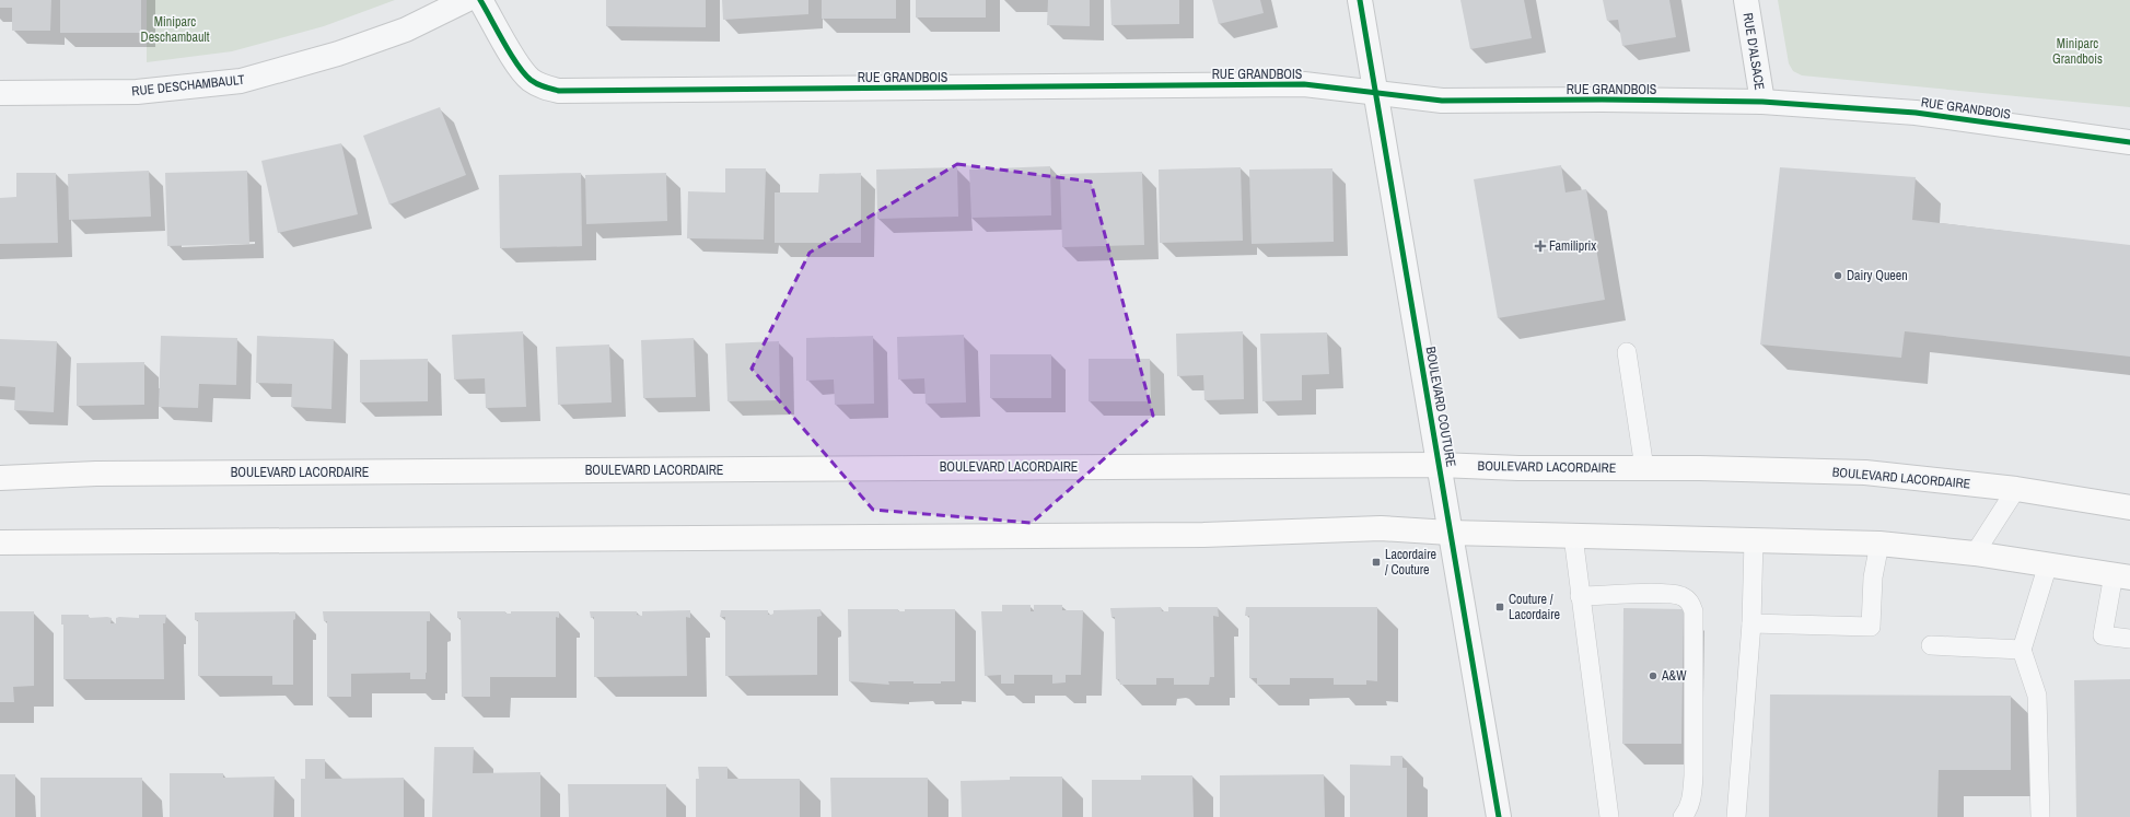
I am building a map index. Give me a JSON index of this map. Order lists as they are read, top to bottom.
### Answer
{
  "streets": {
    "main road": ["BOULEVARD LACORDAIRE"],
    "street": [
      "RUE D'ALSACE",
      "RUE GRANDBOIS",
      "RUE DESCHAMBAULT",
      "BOULEVARD COUTURE"
    ]
  },
  "crossings": [
    ["RUE D'ALSACE", "RUE GRANDBOIS"],
    ["RUE GRANDBOIS", "BOULEVARD COUTURE"],
    ["BOULEVARD COUTURE", "BOULEVARD LACORDAIRE"]
  ],
  "parks": ["Miniparc Deschambault", "Miniparc Grandbois"],
  "places": {
    "health": ["Familiprix"],
    "other": ["Dairy Queen", "A&W"],
    "transit": ["Lacordaire / Couture", "Couture / Lacordaire"]
  }
}
